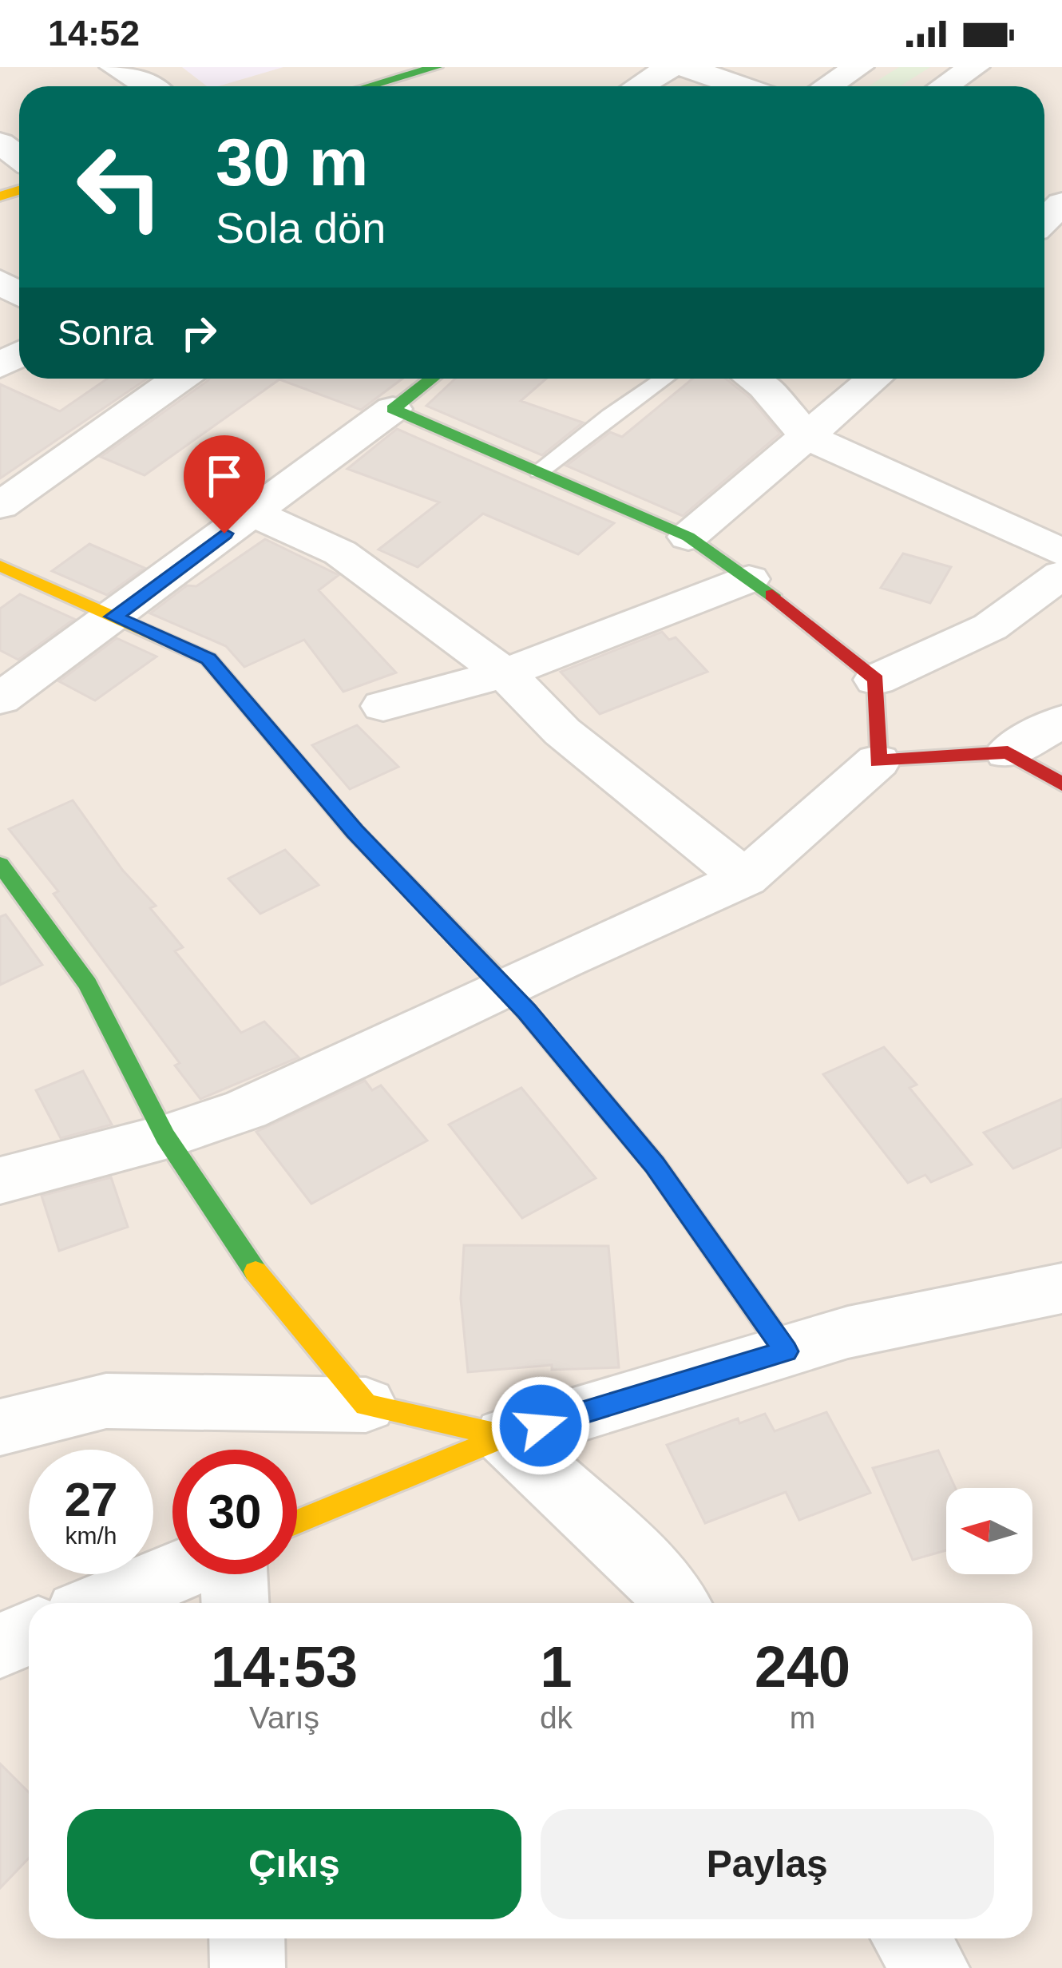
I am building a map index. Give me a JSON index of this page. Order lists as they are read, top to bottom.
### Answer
{
  "north": "left",
  "page": {
    "status": "14:52",
    "turn": ["30 m", "Sola dön"],
    "then": "Sonra",
    "speed": "27 km/h",
    "limit": "30",
    "eta": [
      "14:53",
      "Varış",
      "1",
      "dk",
      "240",
      "m"
    ],
    "buttons": ["Çıkış", "Paylaş"]
  }
}
